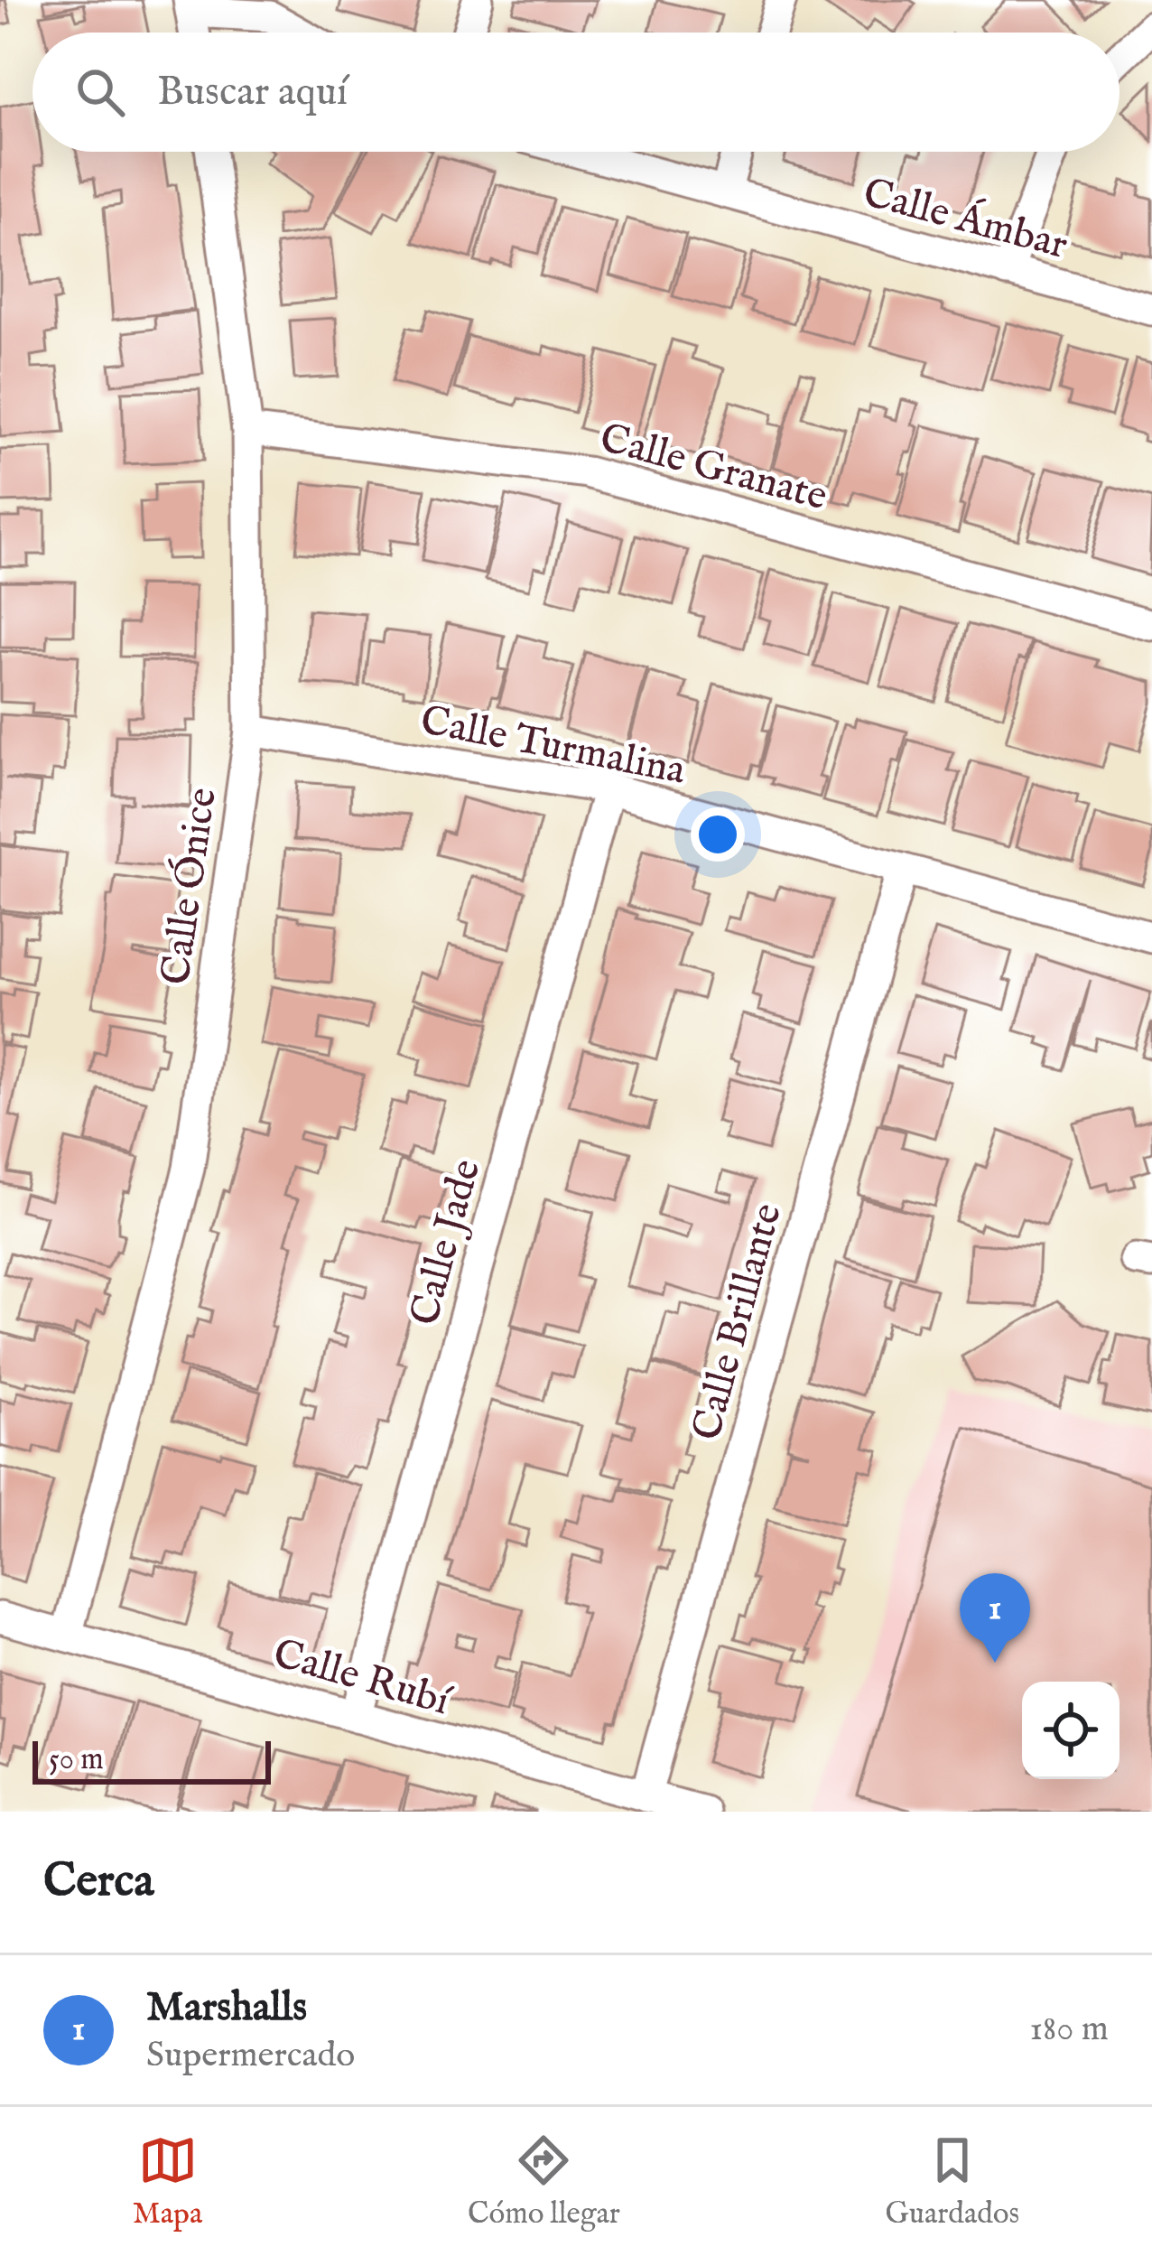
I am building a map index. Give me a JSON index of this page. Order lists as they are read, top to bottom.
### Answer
{
  "streets": {
    "street": [
      "Calle Ámbar",
      "Calle Granate",
      "Calle Turmalina",
      "Calle Ónice",
      "Calle Jade",
      "Calle Brillante",
      "Calle Rubí"
    ]
  },
  "crossings": [
    ["Calle Granate", "Calle Ónice"],
    ["Calle Turmalina", "Calle Ónice"],
    ["Calle Turmalina", "Calle Jade"],
    ["Calle Turmalina", "Calle Brillante"],
    ["Calle Ónice", "Calle Rubí"],
    ["Calle Jade", "Calle Rubí"],
    ["Calle Brillante", "Calle Rubí"]
  ],
  "scale_bar": "50 m",
  "page": {
    "search": "Buscar aquí",
    "pins": "1",
    "scale": "50 m",
    "heading": "Cerca",
    "list": [
      {
        "mark": "1",
        "name": "Marshalls",
        "note": "Supermercado",
        "value": "180 m"
      }
    ],
    "nav": ["Mapa", "Cómo llegar", "Guardados"]
  }
}
